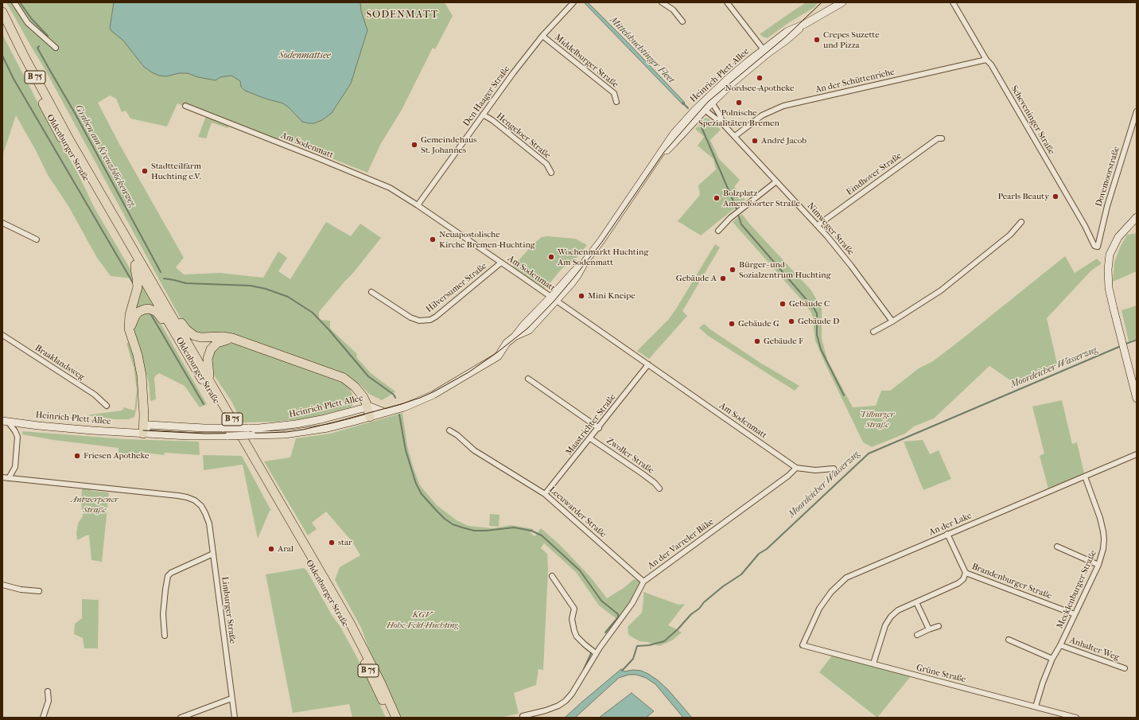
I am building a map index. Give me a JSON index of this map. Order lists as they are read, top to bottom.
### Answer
{
  "streets": {
    "highway": ["B 75", "Oldenburger Straße"],
    "main road": ["Heinrich-Plett-Allee"],
    "street": [
      "Middelburger Straße",
      "An der Schüttenriehe",
      "Den Haager Straße",
      "Scheveninger Straße",
      "Hengeloer Straße",
      "Am Sodenmatt",
      "Eindhover Straße",
      "Dovemoorstraße",
      "Nimweger Straße",
      "Hilversumer Straße",
      "Braaklandsweg",
      "Maastrichter Straße",
      "Zwoller Straße",
      "Leeuwarder Straße",
      "An der Lake",
      "An der Varreler Bäke",
      "Brandenburger Straße",
      "Mecklenburger Straße",
      "Limburger Straße",
      "Anhalter Weg",
      "Grüne Straße"
    ]
  },
  "crossings": [
    ["Middelburger Straße", "Den Haager Straße"],
    ["Heinrich-Plett-Allee", "Am Sodenmatt"],
    ["Heinrich-Plett-Allee", "Nimweger Straße"],
    ["An der Schüttenriehe", "Scheveninger Straße"],
    ["An der Schüttenriehe", "Nimweger Straße"],
    ["Den Haager Straße", "Hengeloer Straße"],
    ["Den Haager Straße", "Am Sodenmatt"],
    ["Scheveninger Straße", "Dovemoorstraße"],
    ["Am Sodenmatt", "Hilversumer Straße"],
    ["Am Sodenmatt", "Maastrichter Straße"],
    ["Am Sodenmatt", "An der Varreler Bäke"],
    ["Eindhover Straße", "Nimweger Straße"],
    ["Maastrichter Straße", "Zwoller Straße"],
    ["Maastrichter Straße", "Leeuwarder Straße"],
    ["Leeuwarder Straße", "An der Varreler Bäke"],
    ["An der Lake", "Brandenburger Straße"],
    ["An der Lake", "Mecklenburger Straße"],
    ["An der Lake", "Grüne Straße"],
    ["Brandenburger Straße", "Mecklenburger Straße"],
    ["Mecklenburger Straße", "Anhalter Weg"],
    ["Mecklenburger Straße", "Grüne Straße"]
  ],
  "districts": ["SODENMATT"],
  "water": [
    "Mittelshuchtinger Fleet",
    "Sodenmattsee",
    "Graben am Kreuzblöckenweg",
    "Moordeicher Wasserzug"
  ],
  "parks": ["Tilburger Straße", "Antwerpener Straße", "KGV Hohe-Feld-Huchting"],
  "places": [
    "Crepes Suzette und Pizza",
    "Nordsee-Apotheke",
    "Polnische Spezialitäten Bremen",
    "André Jacob",
    "Gemeindehaus St. Johannes",
    "Stadtteilfarm Huchting e.V.",
    "Pearls Beauty",
    "Bolzplatz Amersfoorter Straße",
    "Neuapostolische Kirche Bremen-Huchting",
    "Wochenmarkt Huchting Am Sodenmatt",
    "Bürger- und Sozialzentrum Huchting",
    "Gebäude A",
    "Mini Kneipe",
    "Gebäude C",
    "Gebäude D",
    "Gebäude G",
    "Gebäude F",
    "Friesen Apotheke",
    "star",
    "Aral"
  ]
}
